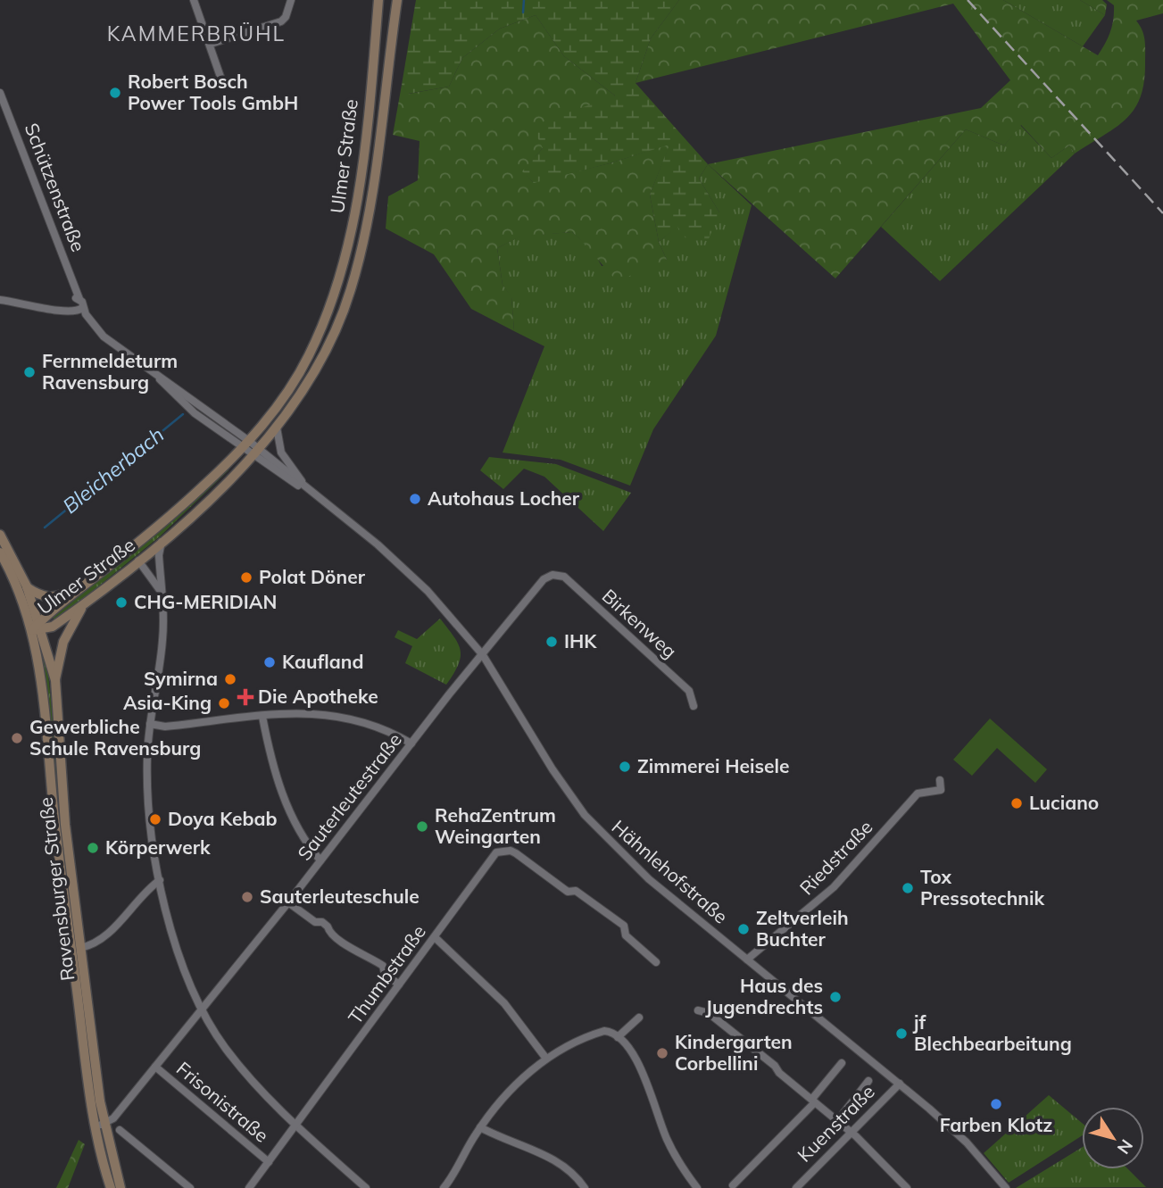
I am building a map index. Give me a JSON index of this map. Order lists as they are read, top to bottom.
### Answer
{
  "streets": {
    "main road": ["Ulmer Straße", "Ravensburger Straße"],
    "street": [
      "Schützenstraße",
      "Birkenweg",
      "Sauterleutestraße",
      "Riedstraße",
      "Hähnlehofstraße",
      "Thumbstraße",
      "Frisonistraße",
      "Kuenstraße"
    ]
  },
  "crossings": [
    ["Ulmer Straße", "Ravensburger Straße"],
    ["Birkenweg", "Sauterleutestraße"],
    ["Sauterleutestraße", "Hähnlehofstraße"],
    ["Sauterleutestraße", "Ravensburger Straße"],
    ["Sauterleutestraße", "Frisonistraße"],
    ["Riedstraße", "Hähnlehofstraße"],
    ["Hähnlehofstraße", "Kuenstraße"],
    ["Thumbstraße", "Frisonistraße"]
  ],
  "districts": ["KAMMERBRÜHL"],
  "water": ["Bleicherbach"],
  "places": {
    "other": [
      "Robert Bosch Power Tools GmbH",
      "Fernmeldeturm Ravensburg",
      "Autohaus Locher",
      "Polat Döner",
      "CHG-MERIDIAN",
      "IHK",
      "Kaufland",
      "Symirna",
      "Asia-King",
      "Gewerbliche Schule Ravensburg",
      "Zimmerei Heisele",
      "Luciano",
      "Doya Kebab",
      "RehaZentrum Weingarten",
      "Körperwerk",
      "Tox Pressotechnik",
      "Sauterleuteschule",
      "Zeltverleih Buchter",
      "Haus des Jugendrechts",
      "jf Blechbearbeitung",
      "Kindergarten Corbellini",
      "Farben Klotz"
    ],
    "health": ["Die Apotheke"]
  },
  "north": "bottom right"
}
